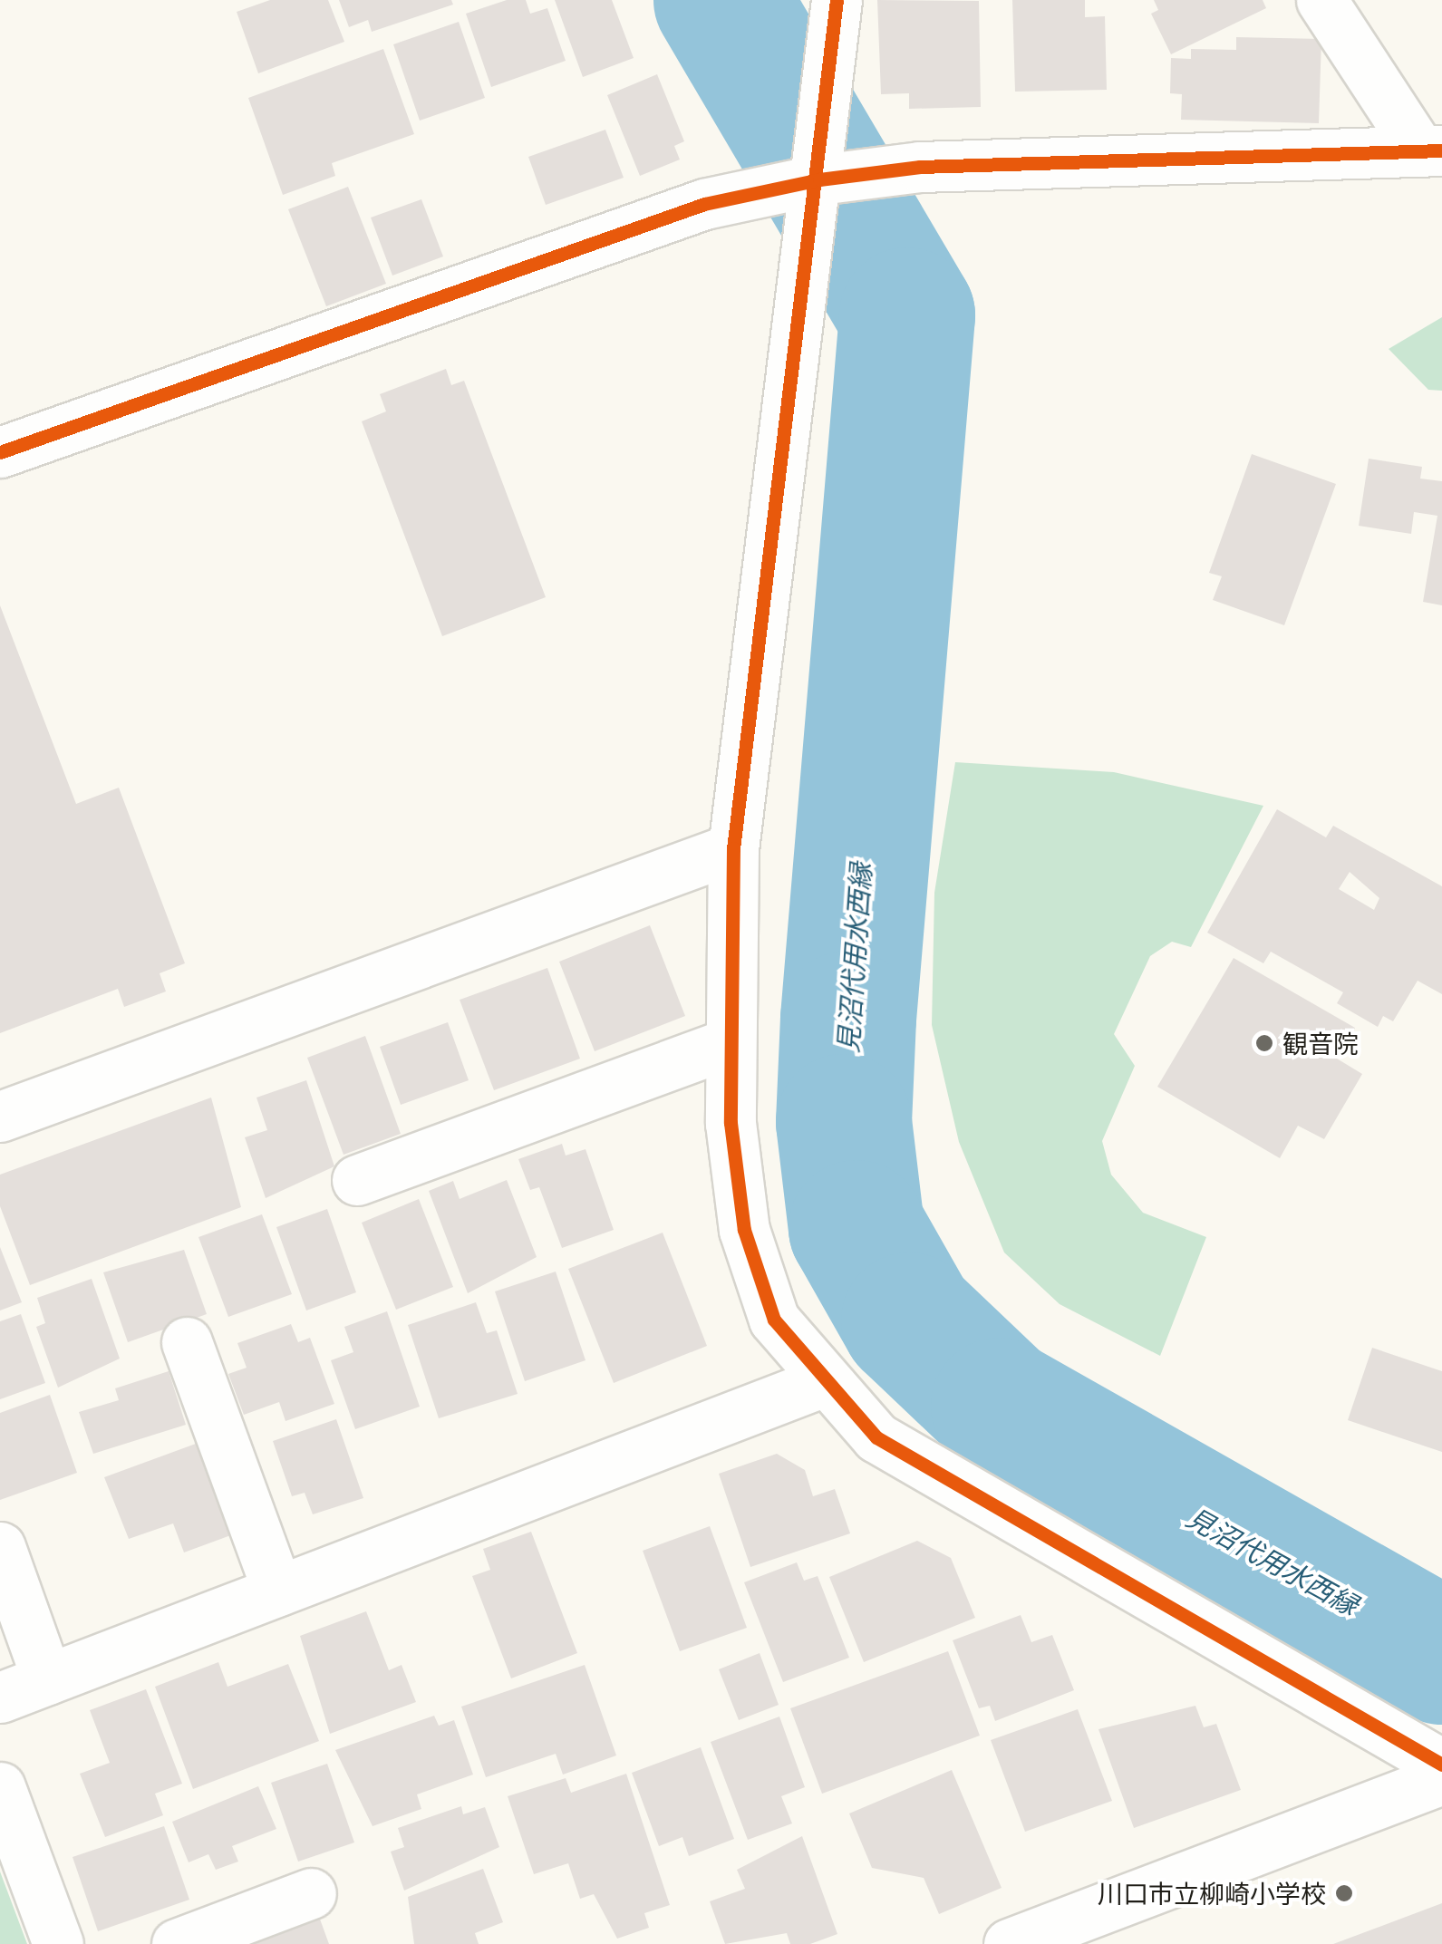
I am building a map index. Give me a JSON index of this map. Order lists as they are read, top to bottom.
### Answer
{
  "water": ["見沼代用水西縁"],
  "places": ["観音院", "川口市立柳崎小学校"]
}
